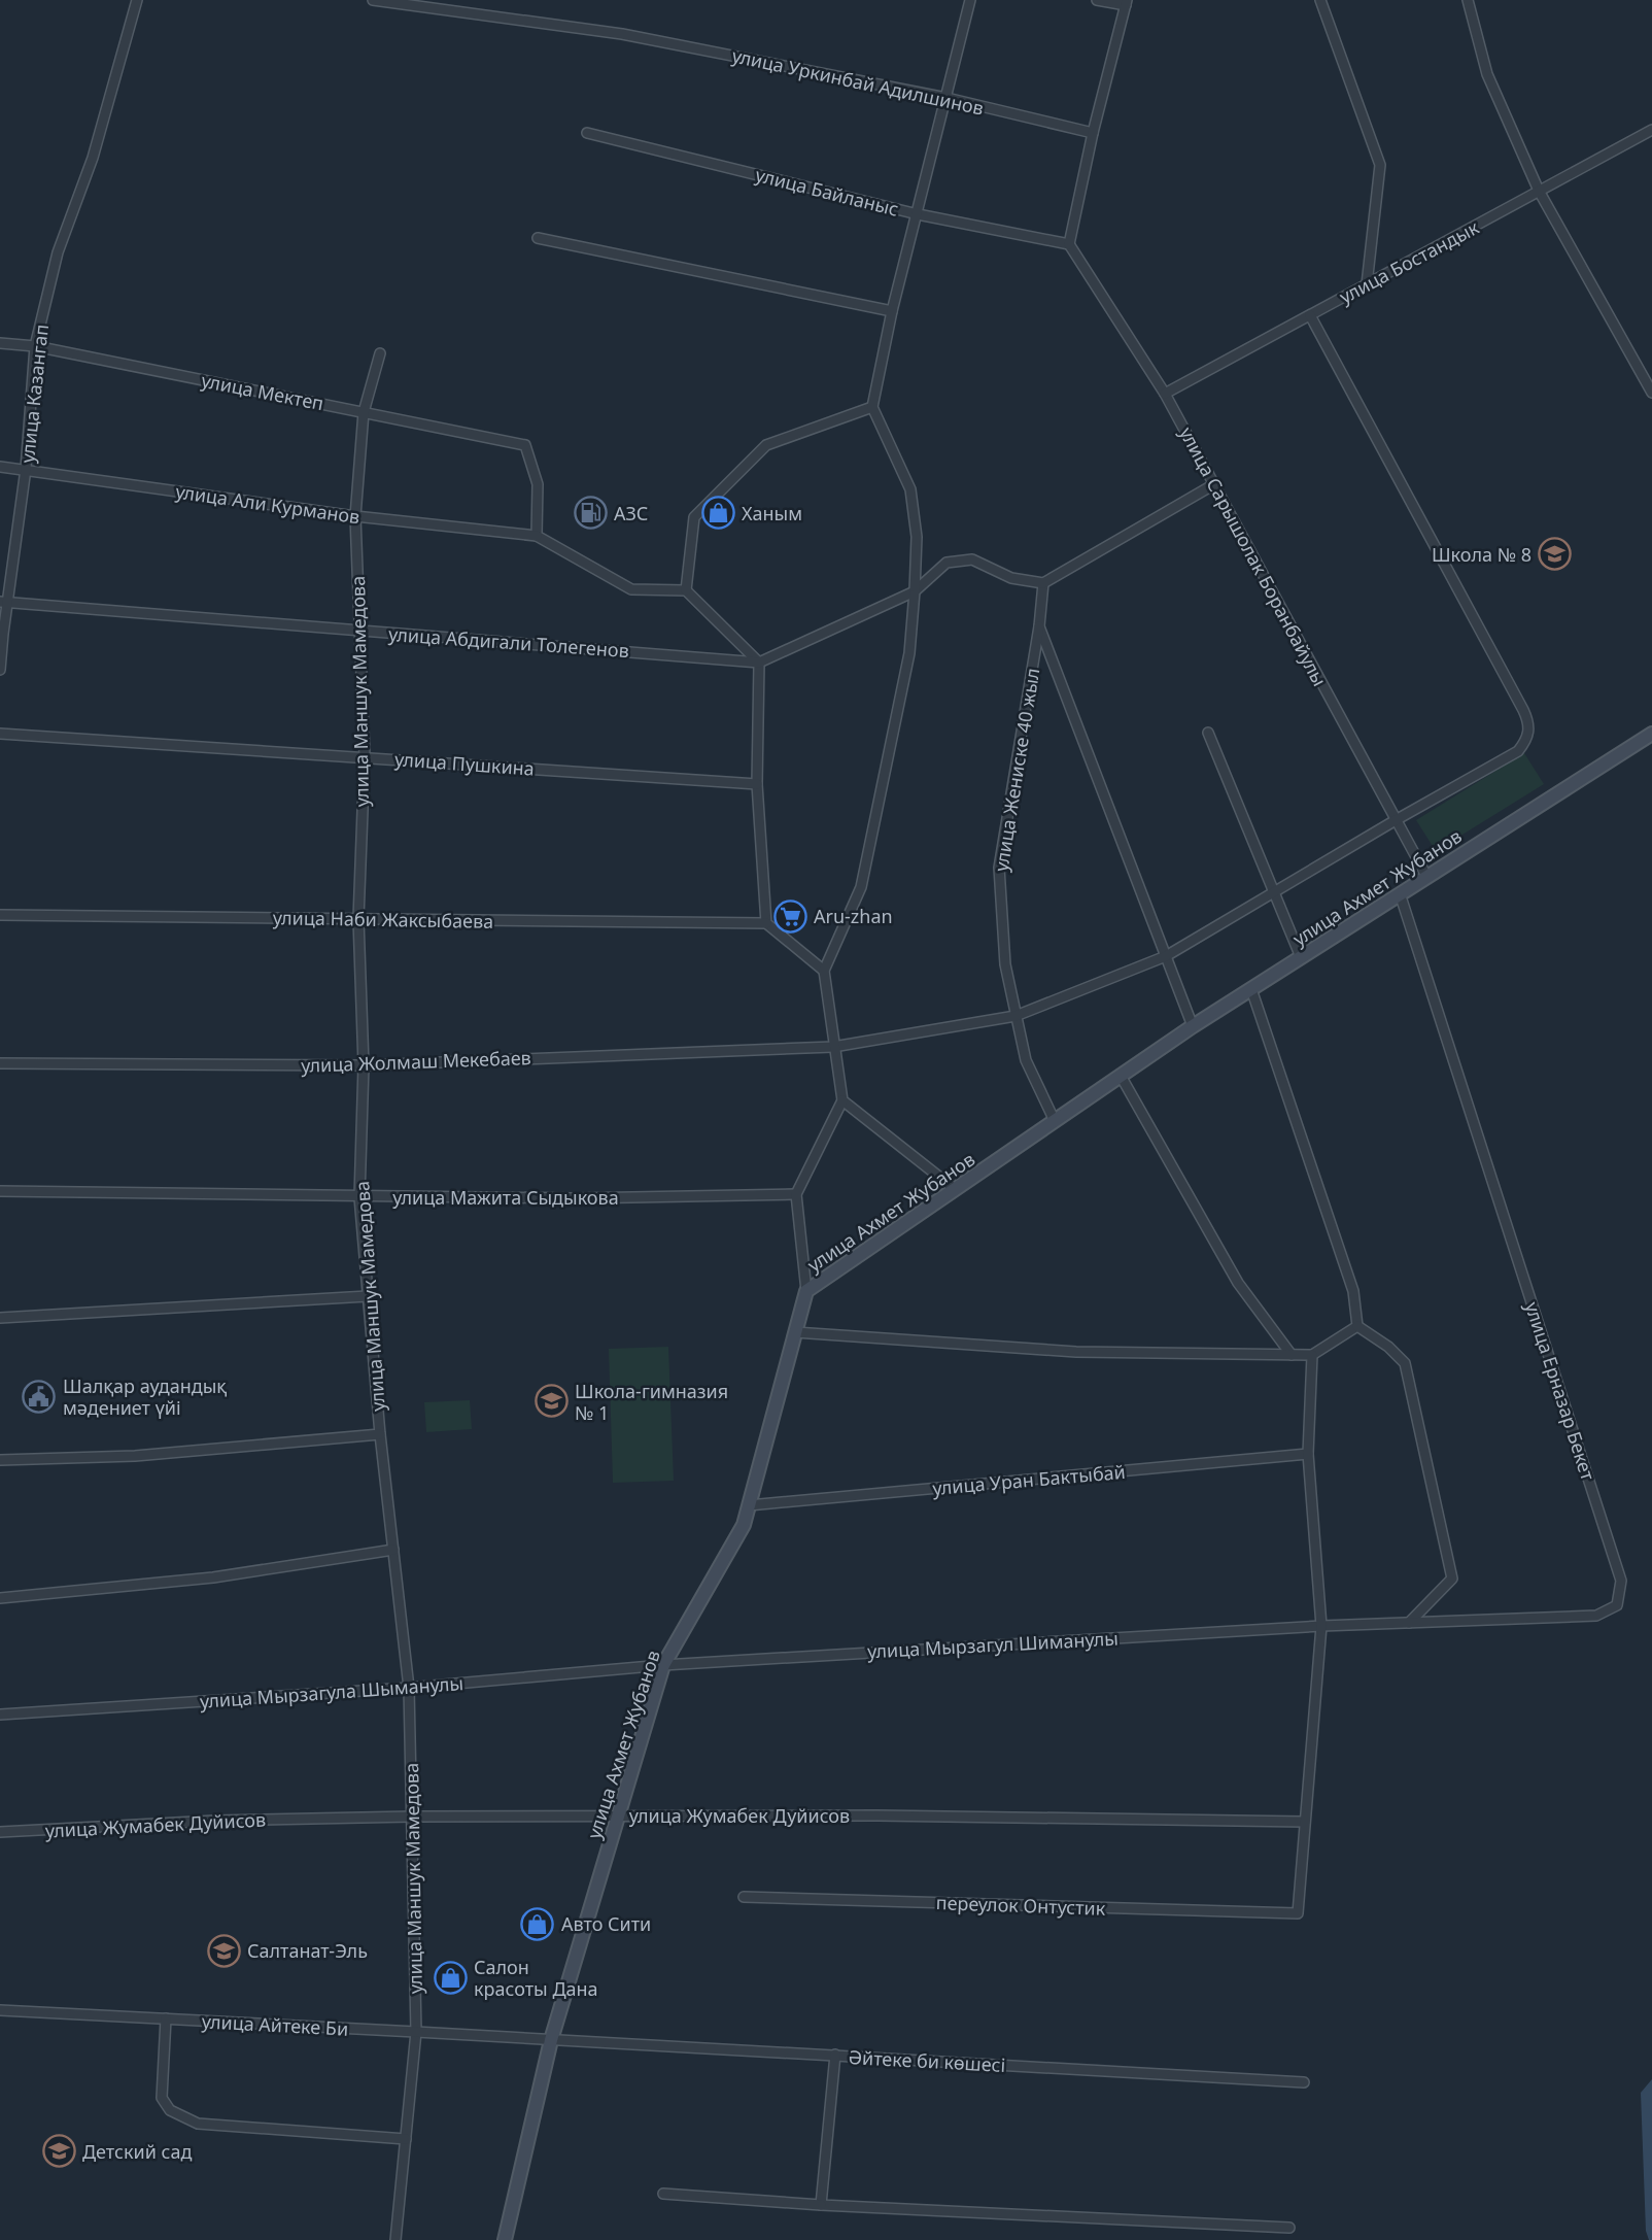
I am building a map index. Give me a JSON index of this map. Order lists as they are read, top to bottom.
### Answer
{
  "streets": {
    "main road": ["улица Ахмет Жубанов"],
    "street": [
      "улица Уркинбай Адилшинов",
      "улица Байланыс",
      "улица Бостандык",
      "улица Мектеп",
      "улица Казангап",
      "улица Али Курманов",
      "улица Сарышолак Боранбайулы",
      "улица Абдигали Толегенов",
      "улица Маншук Мамедова",
      "улица Пушкина",
      "улица Жениске 40 жыл",
      "улица Наби Жаксыбаева",
      "улица Жолмаш Мекебаев",
      "улица Мажита Сыдыкова",
      "улица Ерназар Бекет",
      "улица Уран Бактыбай",
      "улица Мырзагул Шиманулы",
      "улица Мырзагула Шыманулы",
      "улица Жумабек Дуйисов",
      "переулок Онтустик",
      "улица Айтеке Би",
      "Әйтеке би көшесі"
    ]
  },
  "crossings": [
    ["улица Байланыс", "улица Сарышолак Боранбайулы"],
    ["улица Бостандык", "улица Сарышолак Боранбайулы"],
    ["улица Бостандык", "улица Жолмаш Мекебаев"],
    ["улица Мектеп", "улица Казангап"],
    ["улица Мектеп", "улица Али Курманов"],
    ["улица Мектеп", "улица Маншук Мамедова"],
    ["улица Казангап", "улица Али Курманов"],
    ["улица Казангап", "улица Абдигали Толегенов"],
    ["улица Али Курманов", "улица Маншук Мамедова"],
    ["улица Сарышолак Боранбайулы", "улица Ахмет Жубанов"],
    ["улица Сарышолак Боранбайулы", "улица Жолмаш Мекебаев"],
    ["улица Абдигали Толегенов", "улица Маншук Мамедова"],
    ["улица Маншук Мамедова", "улица Пушкина"],
    ["улица Маншук Мамедова", "улица Наби Жаксыбаева"],
    ["улица Маншук Мамедова", "улица Жолмаш Мекебаев"],
    ["улица Маншук Мамедова", "улица Мажита Сыдыкова"],
    ["улица Маншук Мамедова", "улица Мырзагула Шыманулы"],
    ["улица Маншук Мамедова", "улица Жумабек Дуйисов"],
    ["улица Маншук Мамедова", "улица Айтеке Би"],
    ["улица Жениске 40 жыл", "улица Ахмет Жубанов"],
    ["улица Жениске 40 жыл", "улица Жолмаш Мекебаев"],
    ["улица Ахмет Жубанов", "улица Ерназар Бекет"],
    ["улица Ахмет Жубанов", "улица Уран Бактыбай"],
    ["улица Ахмет Жубанов", "улица Мырзагул Шиманулы"],
    ["улица Ахмет Жубанов", "улица Мырзагула Шыманулы"],
    ["улица Ахмет Жубанов", "улица Жумабек Дуйисов"],
    ["улица Ахмет Жубанов", "улица Айтеке Би"],
    ["улица Ахмет Жубанов", "Әйтеке би көшесі"],
    ["улица Ерназар Бекет", "улица Мырзагул Шиманулы"],
    ["улица Мырзагул Шиманулы", "улица Мырзагула Шыманулы"],
    ["улица Жумабек Дуйисов", "переулок Онтустик"],
    ["улица Айтеке Би", "Әйтеке би көшесі"]
  ],
  "places": {
    "fuel station": ["АЗС"],
    "shop": ["Ханым", "Авто Сити", "Салон красоты Дана"],
    "school or university": [
      "Школа № 8",
      "Школа-гимназия № 1",
      "Салтанат-Эль",
      "Детский сад"
    ],
    "supermarket": ["Aru-zhan"],
    "public building": ["Шалқар аудандық мәдениет үйі"]
  }
}
